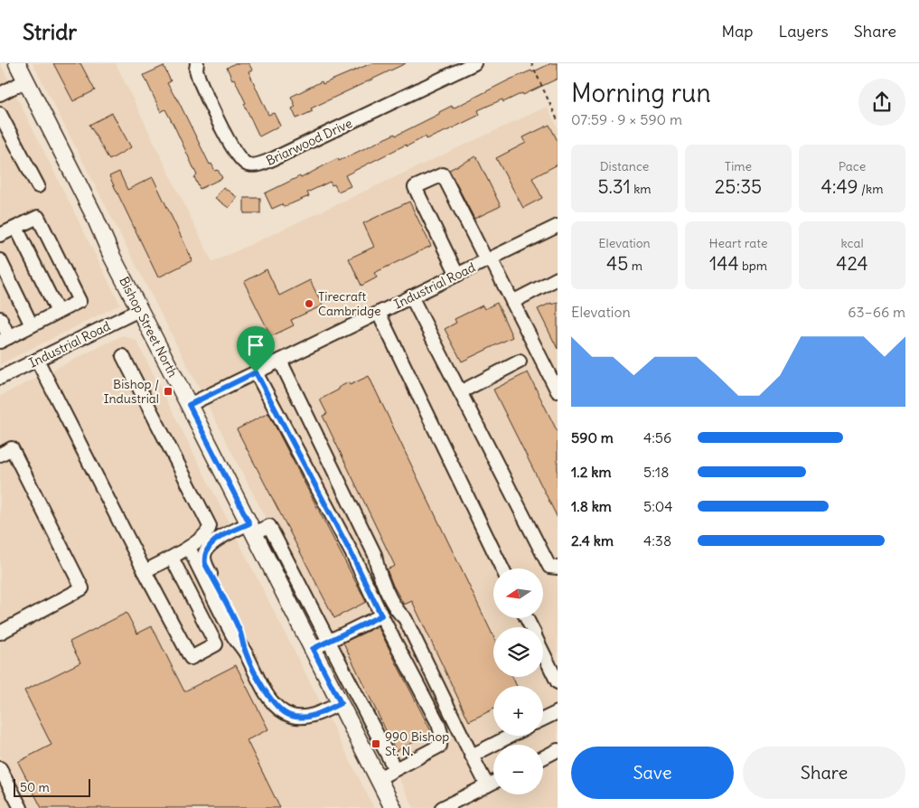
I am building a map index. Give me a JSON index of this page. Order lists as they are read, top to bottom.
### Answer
{
  "streets": {
    "main road": ["Bishop Street North"],
    "street": ["Briarwood Drive", "Industrial Road"]
  },
  "crossings": [
    ["Industrial Road", "Bishop Street North"]
  ],
  "places": {
    "other": ["Tirecraft Cambridge"],
    "transit": ["Bishop / Industrial", "990 Bishop St. N."]
  },
  "scale_bar": "50 m",
  "north": "left",
  "page": {
    "header": "Stridr",
    "nav": ["Map", "Layers", "Share"],
    "heading": ["Morning run", "07:59 · 9 × 590 m"],
    "stats": [
      ["Distance", "5.31 km"],
      ["Time", "25:35"],
      ["Pace", "4:49 /km"],
      ["Elevation", "45 m"],
      ["Heart rate", "144 bpm"],
      ["kcal", "424"]
    ],
    "chart": ["Elevation", "63–66 m"],
    "list": [
      {
        "name": "590 m",
        "note": "4:56"
      },
      {
        "name": "1.2 km",
        "note": "5:18"
      },
      {
        "name": "1.8 km",
        "note": "5:04"
      },
      {
        "name": "2.4 km",
        "note": "4:38"
      }
    ],
    "map_buttons": ["+", "−"],
    "buttons": ["Save", "Share"],
    "scale": "50 m"
  }
}
